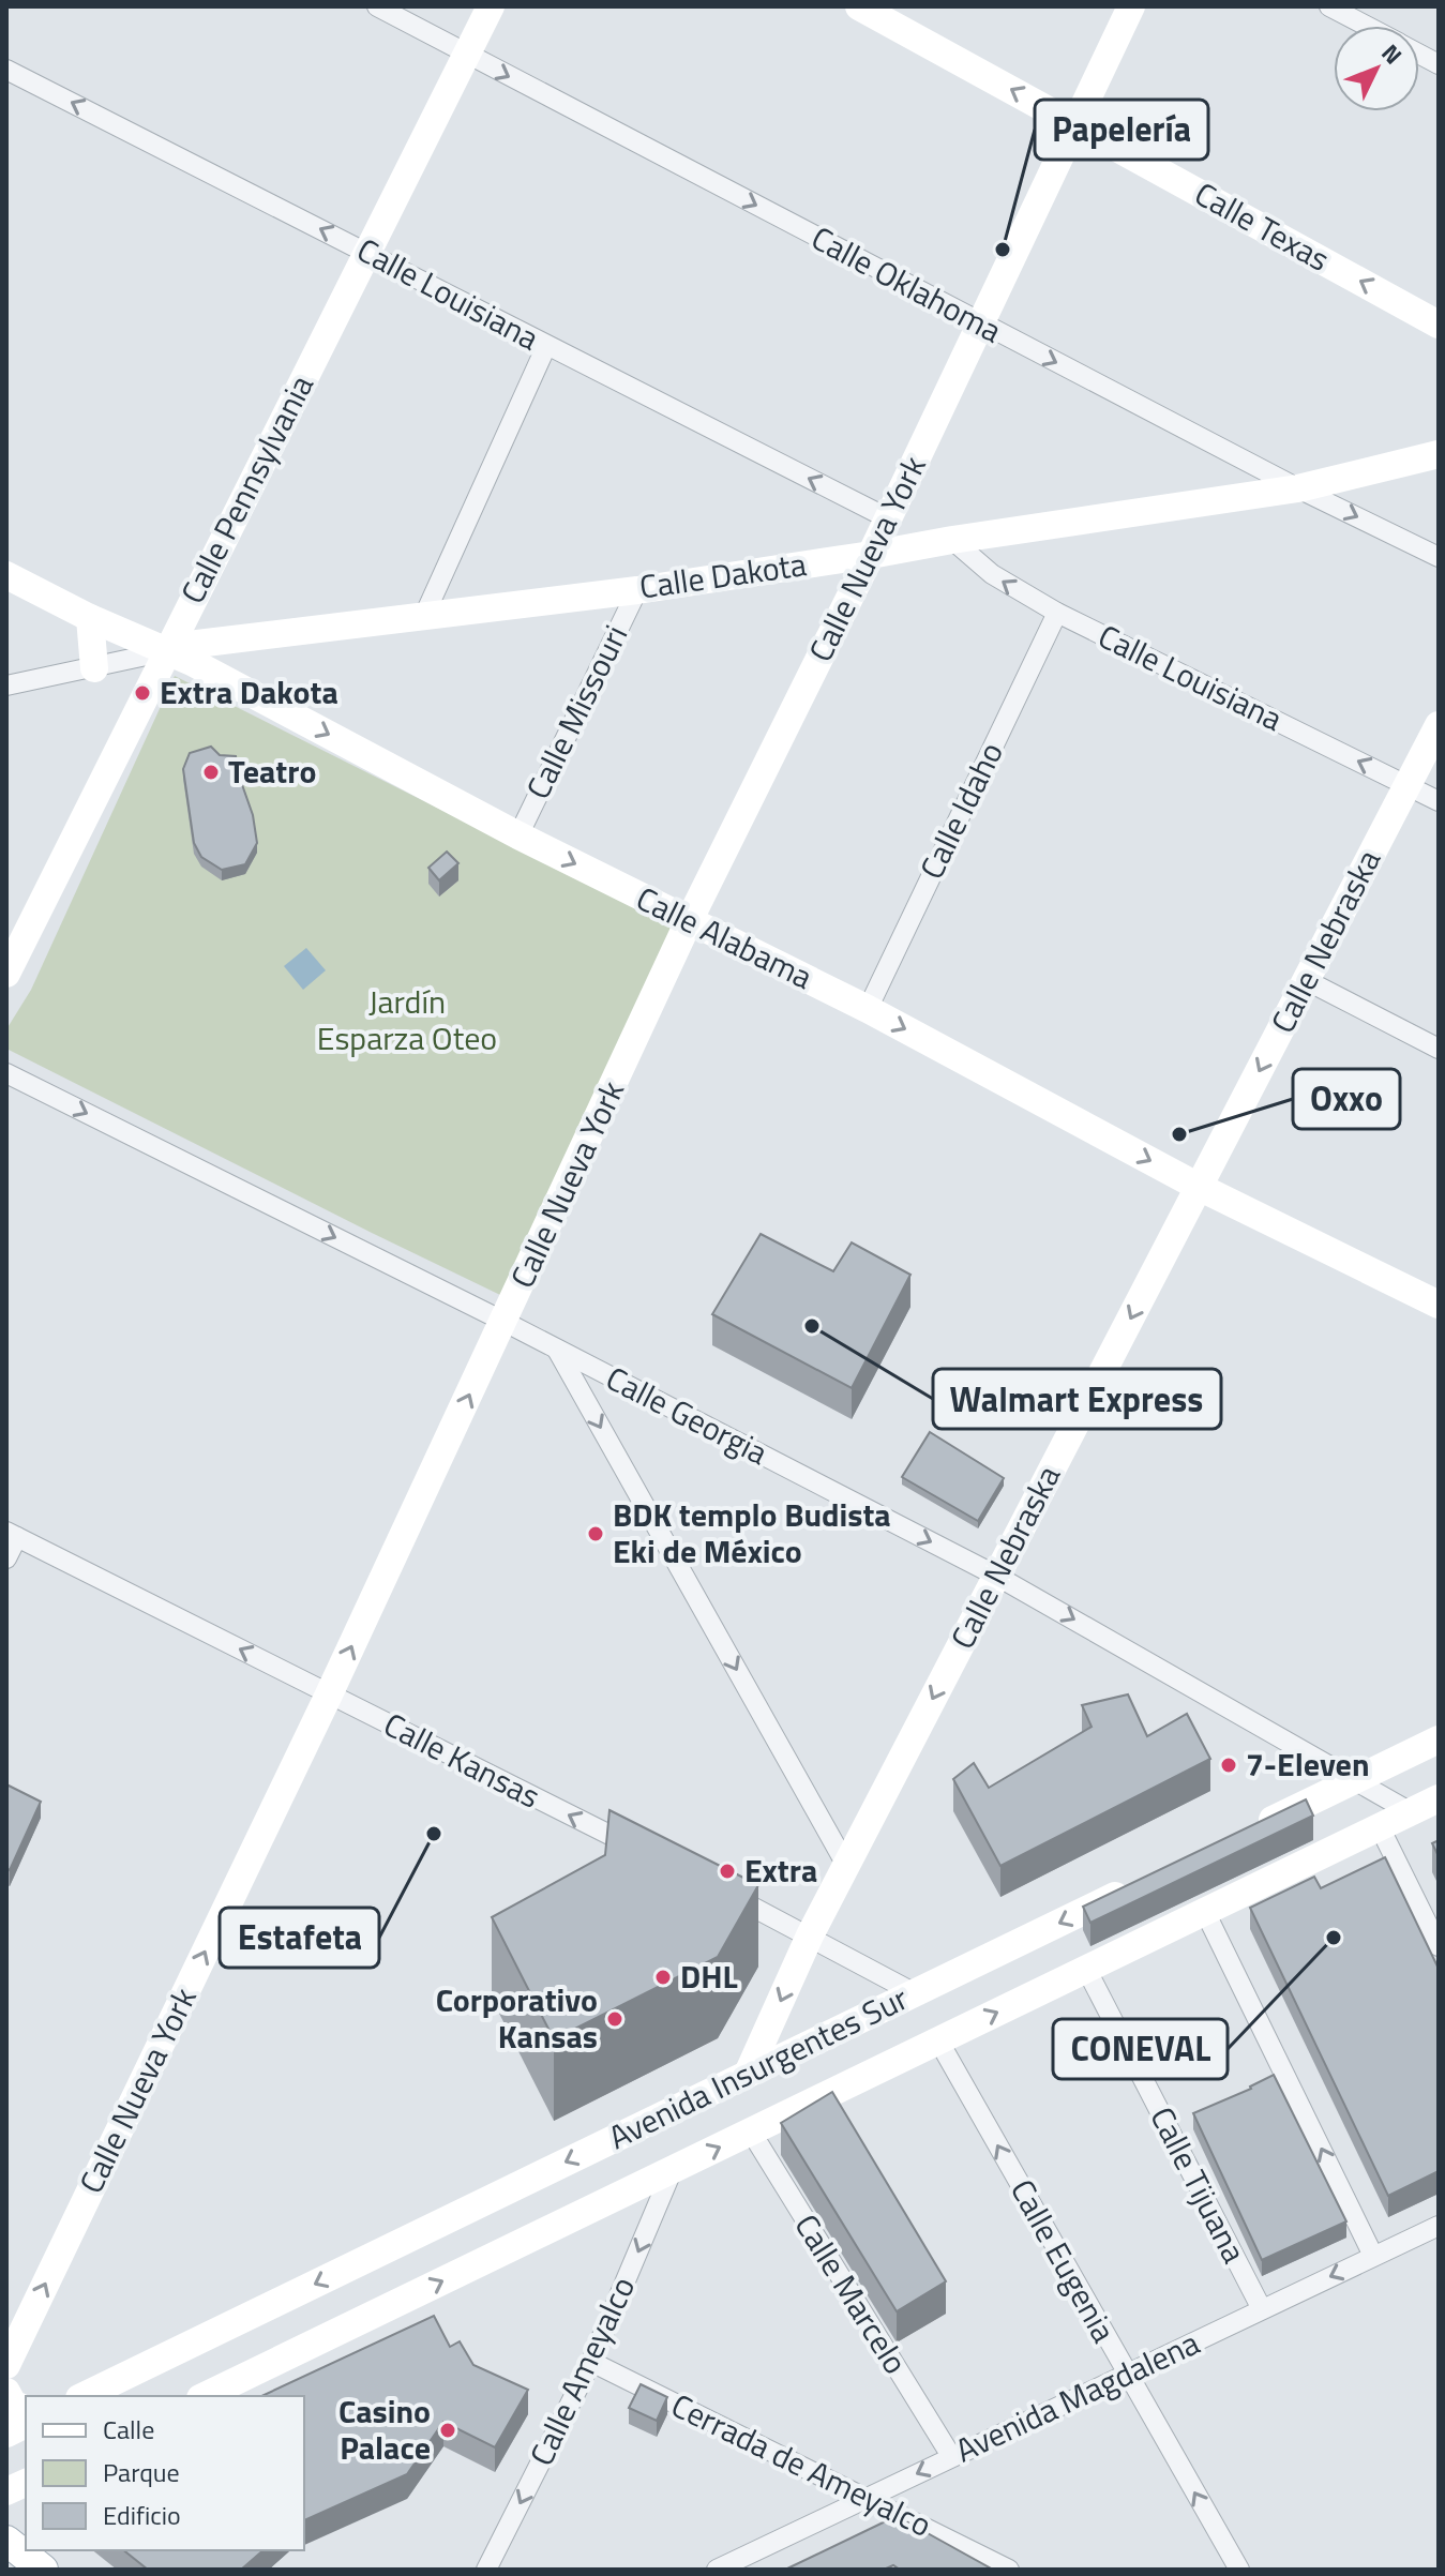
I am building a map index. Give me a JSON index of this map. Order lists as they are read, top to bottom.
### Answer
{
  "streets": {
    "street": [
      "Calle Texas",
      "Calle Oklahoma",
      "Calle Louisiana",
      "Calle Pennsylvania",
      "Calle Nueva York",
      "Calle Dakota",
      "Calle Missouri",
      "Calle Idaho",
      "Calle Alabama",
      "Calle Nebraska",
      "Calle Georgia",
      "Calle Kansas",
      "Avenida Insurgentes Sur",
      "Calle Tijuana",
      "Calle Eugenia",
      "Calle Marcelo",
      "Calle Ameyalco",
      "Avenida Magdalena",
      "Cerrada de Ameyalco"
    ]
  },
  "crossings": [
    ["Calle Texas", "Calle Nueva York"],
    ["Calle Oklahoma", "Calle Pennsylvania"],
    ["Calle Oklahoma", "Calle Nueva York"],
    ["Calle Oklahoma", "Calle Dakota"],
    ["Calle Louisiana", "Calle Pennsylvania"],
    ["Calle Louisiana", "Calle Nueva York"],
    ["Calle Louisiana", "Calle Dakota"],
    ["Calle Louisiana", "Calle Idaho"],
    ["Calle Louisiana", "Calle Nebraska"],
    ["Calle Pennsylvania", "Calle Dakota"],
    ["Calle Pennsylvania", "Calle Alabama"],
    ["Calle Nueva York", "Calle Dakota"],
    ["Calle Nueva York", "Calle Alabama"],
    ["Calle Nueva York", "Calle Georgia"],
    ["Calle Nueva York", "Calle Kansas"],
    ["Calle Dakota", "Calle Missouri"],
    ["Calle Dakota", "Calle Alabama"],
    ["Calle Missouri", "Calle Alabama"],
    ["Calle Idaho", "Calle Alabama"],
    ["Calle Alabama", "Calle Nebraska"],
    ["Calle Nebraska", "Calle Georgia"],
    ["Calle Nebraska", "Avenida Insurgentes Sur"],
    ["Calle Georgia", "Avenida Insurgentes Sur"],
    ["Avenida Insurgentes Sur", "Calle Tijuana"],
    ["Avenida Insurgentes Sur", "Calle Eugenia"],
    ["Avenida Insurgentes Sur", "Calle Marcelo"],
    ["Avenida Insurgentes Sur", "Calle Ameyalco"],
    ["Calle Tijuana", "Avenida Magdalena"],
    ["Calle Eugenia", "Avenida Magdalena"],
    ["Calle Marcelo", "Avenida Magdalena"],
    ["Calle Ameyalco", "Cerrada de Ameyalco"],
    ["Avenida Magdalena", "Cerrada de Ameyalco"]
  ],
  "one_way": [
    "Calle Texas",
    "Calle Oklahoma",
    "Calle Louisiana",
    "Calle Nueva York",
    "Calle Alabama",
    "Calle Nebraska",
    "Calle Georgia",
    "Calle Kansas",
    "Calle Eugenia",
    "Calle Ameyalco"
  ],
  "parks": ["Jardín Esparza Oteo"],
  "places": [
    "Papelería",
    "Extra Dakota",
    "Teatro",
    "Oxxo",
    "Walmart Express",
    "BDK templo Budista Eki de México",
    "7-Eleven",
    "Estafeta",
    "Extra",
    "CONEVAL",
    "DHL",
    "Corporativo Kansas",
    "Casino Palace"
  ],
  "legend": ["Calle", "Parque", "Edificio"],
  "north": "top right"
}
